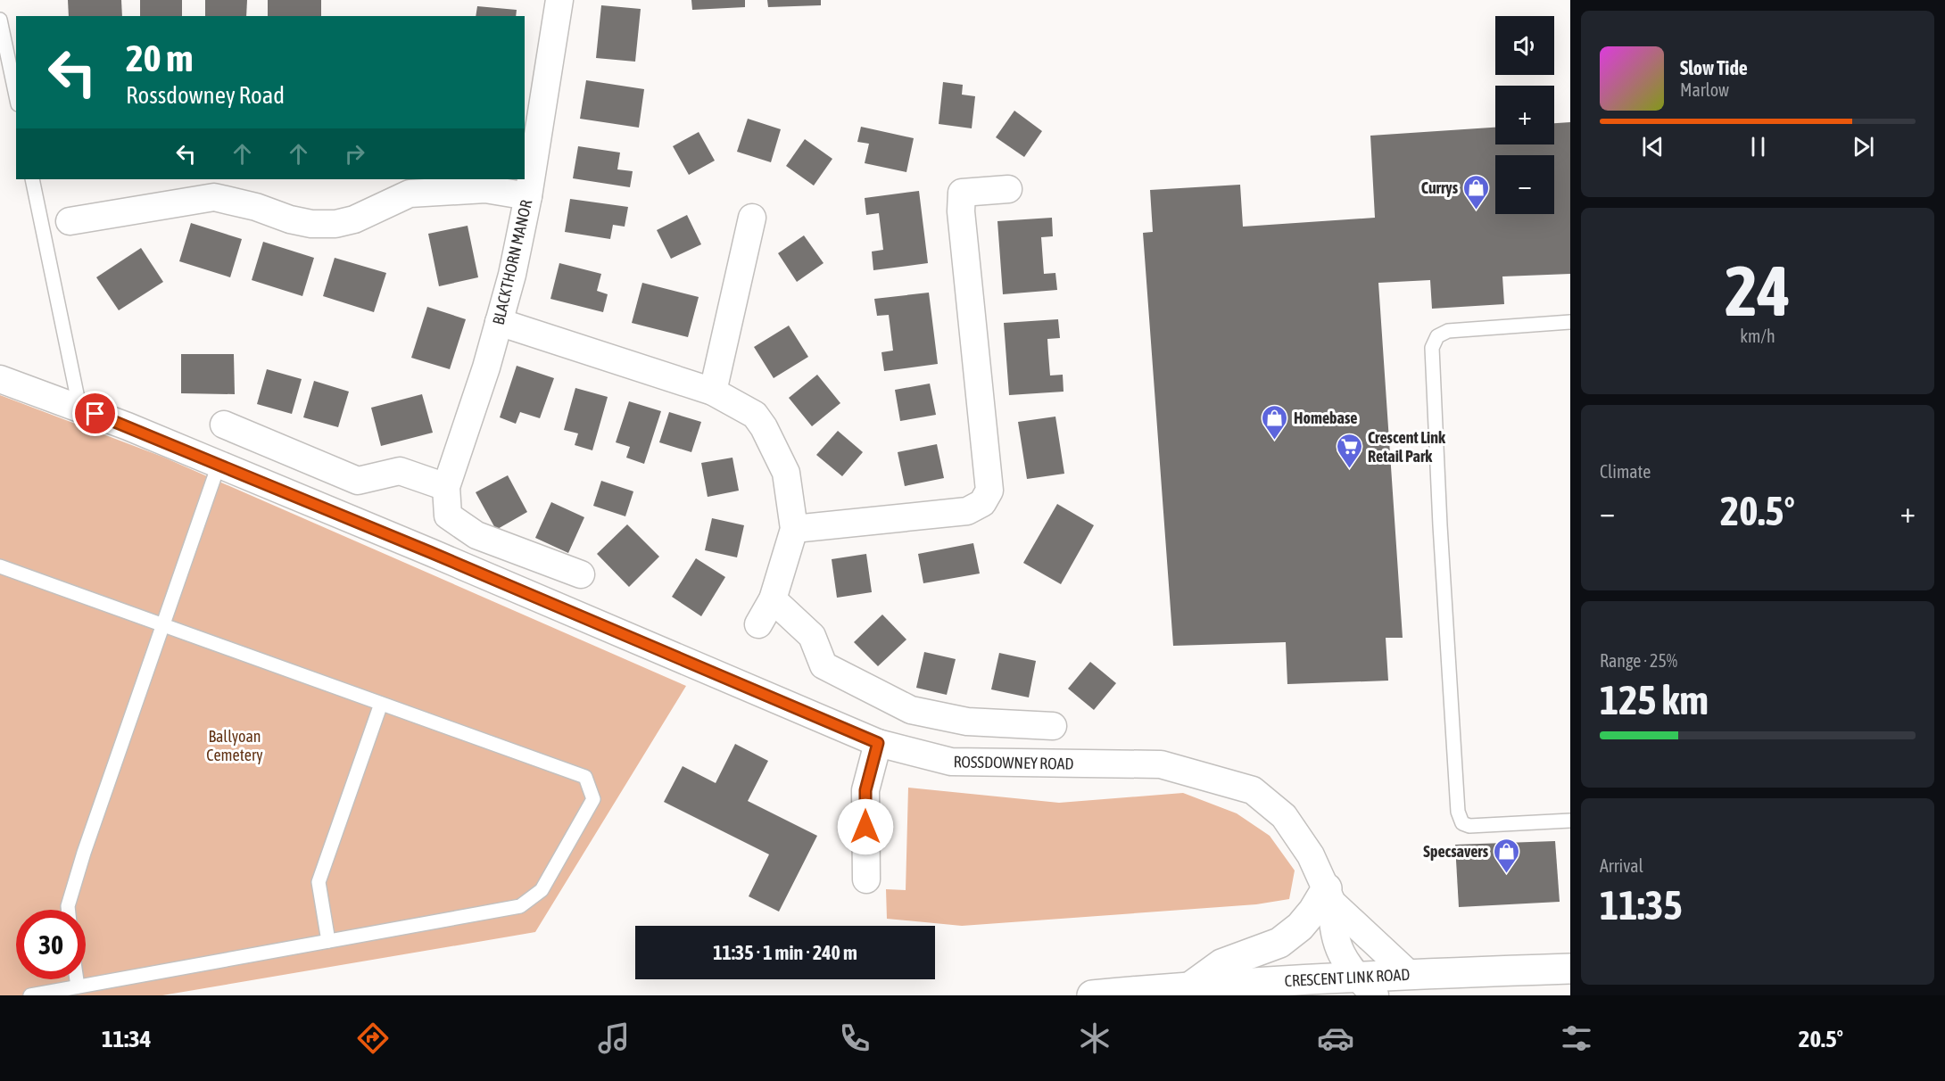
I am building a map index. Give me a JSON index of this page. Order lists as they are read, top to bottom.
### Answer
{
  "streets": {
    "highway": ["CRESCENT LINK ROAD"],
    "street": ["BLACKTHORN MANOR", "ROSSDOWNEY ROAD"]
  },
  "crossings": [
    ["ROSSDOWNEY ROAD", "CRESCENT LINK ROAD"]
  ],
  "parks": ["Ballyoan Cemetery"],
  "places": {
    "shop": ["Currys", "Homebase", "Specsavers"],
    "supermarket": ["Crescent Link Retail Park"]
  },
  "page": {
    "map_buttons": ["+", "−"],
    "turn": ["20 m", "Rossdowney Road"],
    "song": ["Slow Tide", "Marlow"],
    "tile": [
      ["24", "km/h"],
      "Climate",
      ["Range · 25%", "125 km"],
      ["Arrival", "11:35"]
    ],
    "heat": ["−", "20.5°", "+"],
    "limit": "30",
    "trip": "11:35 · 1 min · 240 m",
    "tabs": ["11:34", "20.5°"]
  }
}
